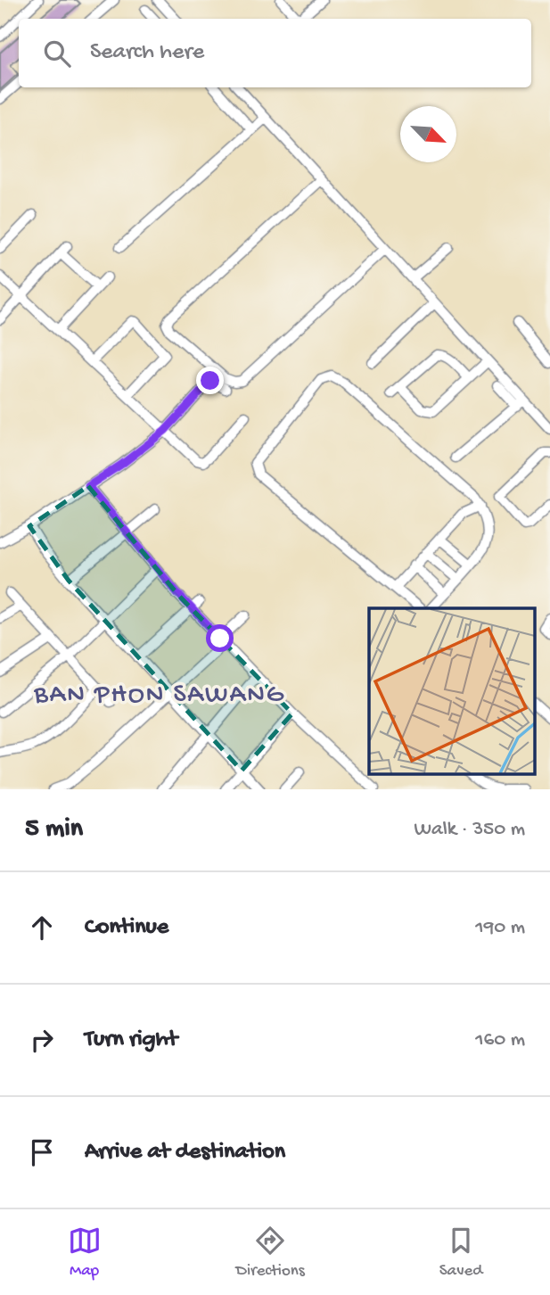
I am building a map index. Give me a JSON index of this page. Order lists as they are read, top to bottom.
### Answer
{
  "districts": ["BAN PHON SAWANG"],
  "north": "bottom right",
  "page": {
    "search": "Search here",
    "heading": ["5 min", "Walk · 350 m"],
    "list": [
      ["Continue", "190 m"],
      ["Turn right", "160 m"],
      "Arrive at destination"
    ],
    "nav": ["Map", "Directions", "Saved"]
  }
}
